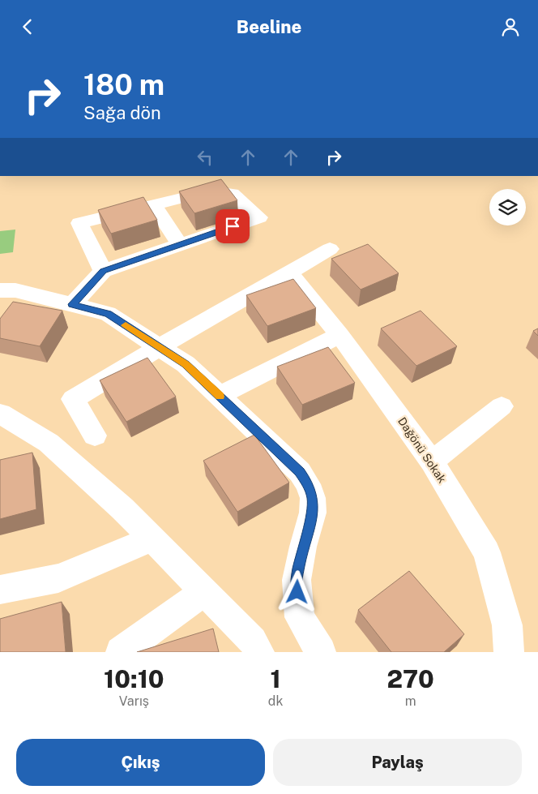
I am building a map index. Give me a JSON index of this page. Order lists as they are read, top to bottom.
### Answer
{
  "streets": {
    "street": ["Dağönü Sokak"]
  },
  "page": {
    "header": "Beeline",
    "turn": ["180 m", "Sağa dön"],
    "eta": [
      "10:10",
      "Varış",
      "1",
      "dk",
      "270",
      "m"
    ],
    "buttons": ["Çıkış", "Paylaş"]
  }
}
